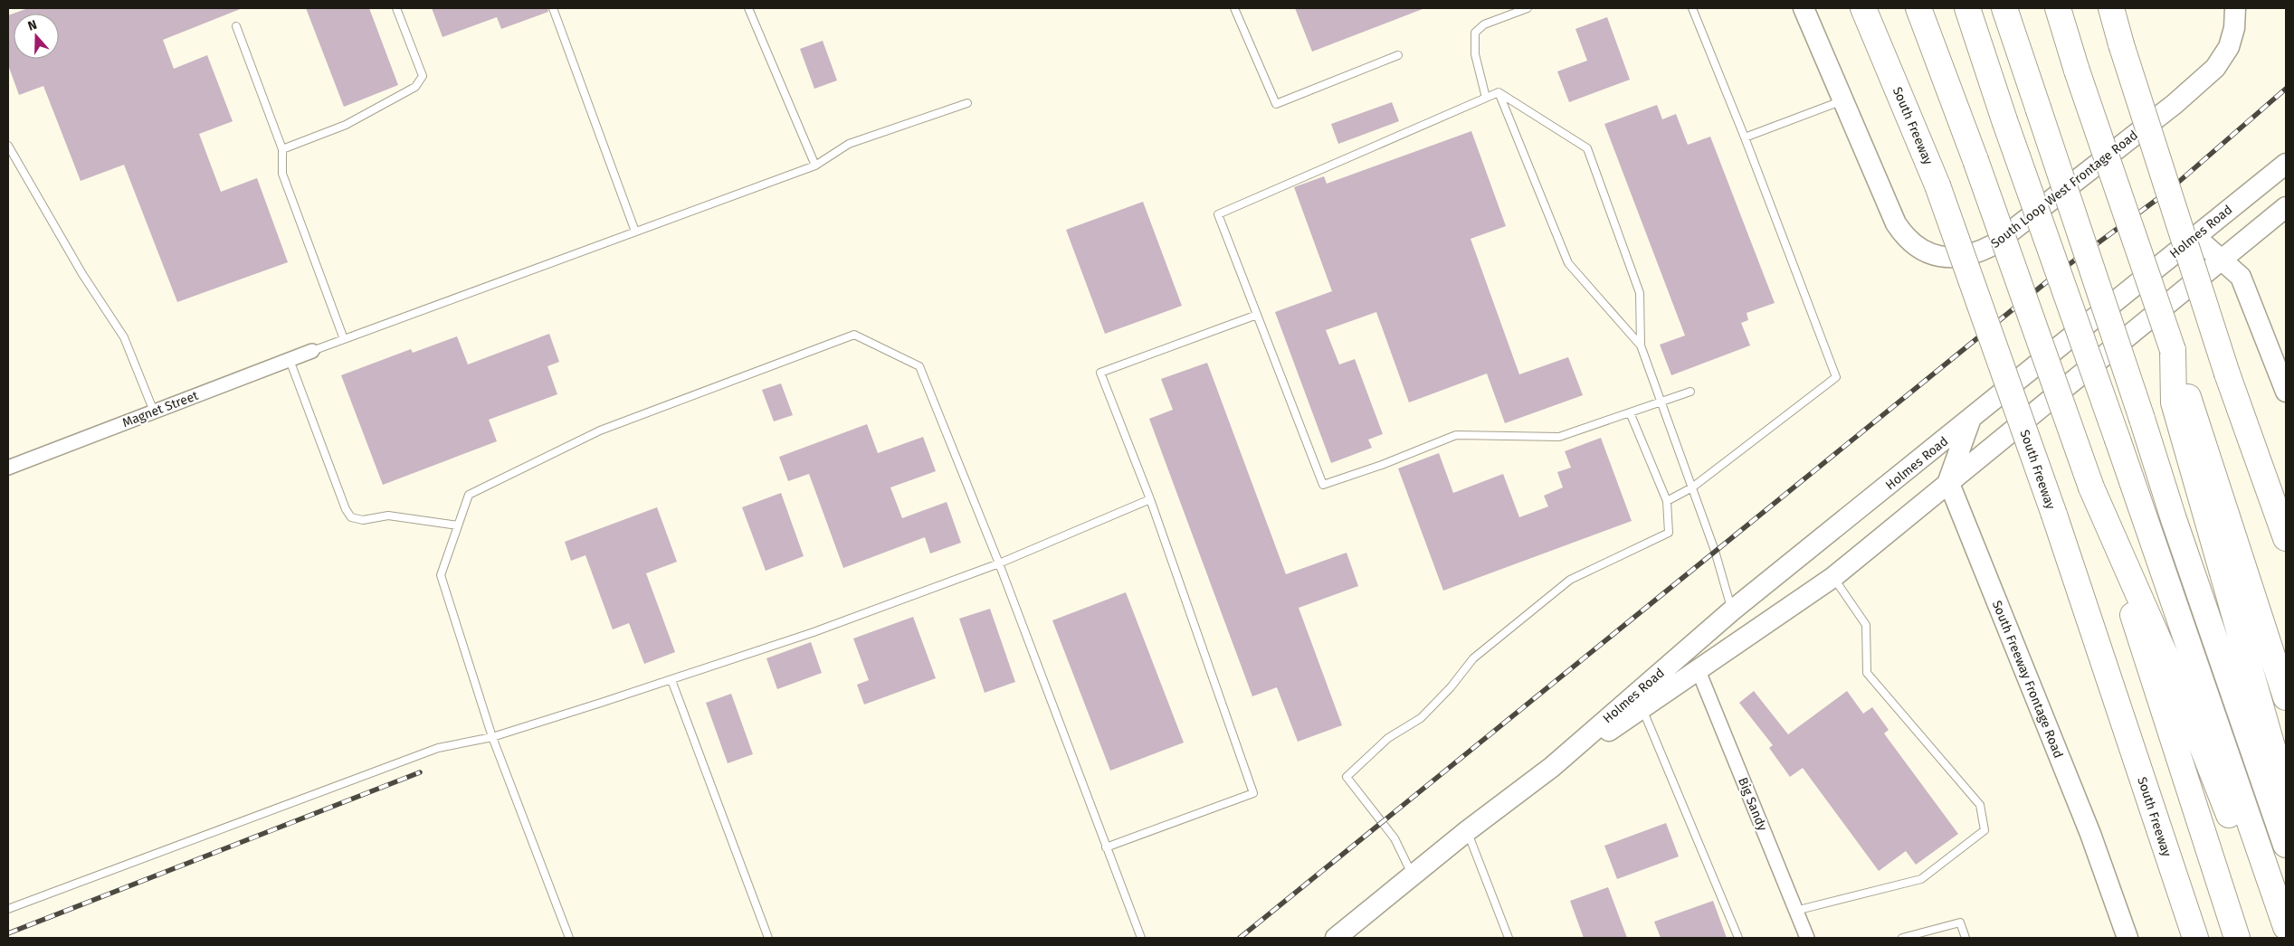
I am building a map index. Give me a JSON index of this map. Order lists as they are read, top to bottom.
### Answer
{
  "streets": {
    "highway": ["South Freeway"],
    "main road": ["South Loop West Frontage Road", "Holmes Road", "South Freeway Frontage Road"],
    "street": ["Magnet Street", "Big Sandy"]
  },
  "crossings": [
    ["Holmes Road", "South Freeway Frontage Road"],
    ["Holmes Road", "Big Sandy"]
  ],
  "north": "top"
}
